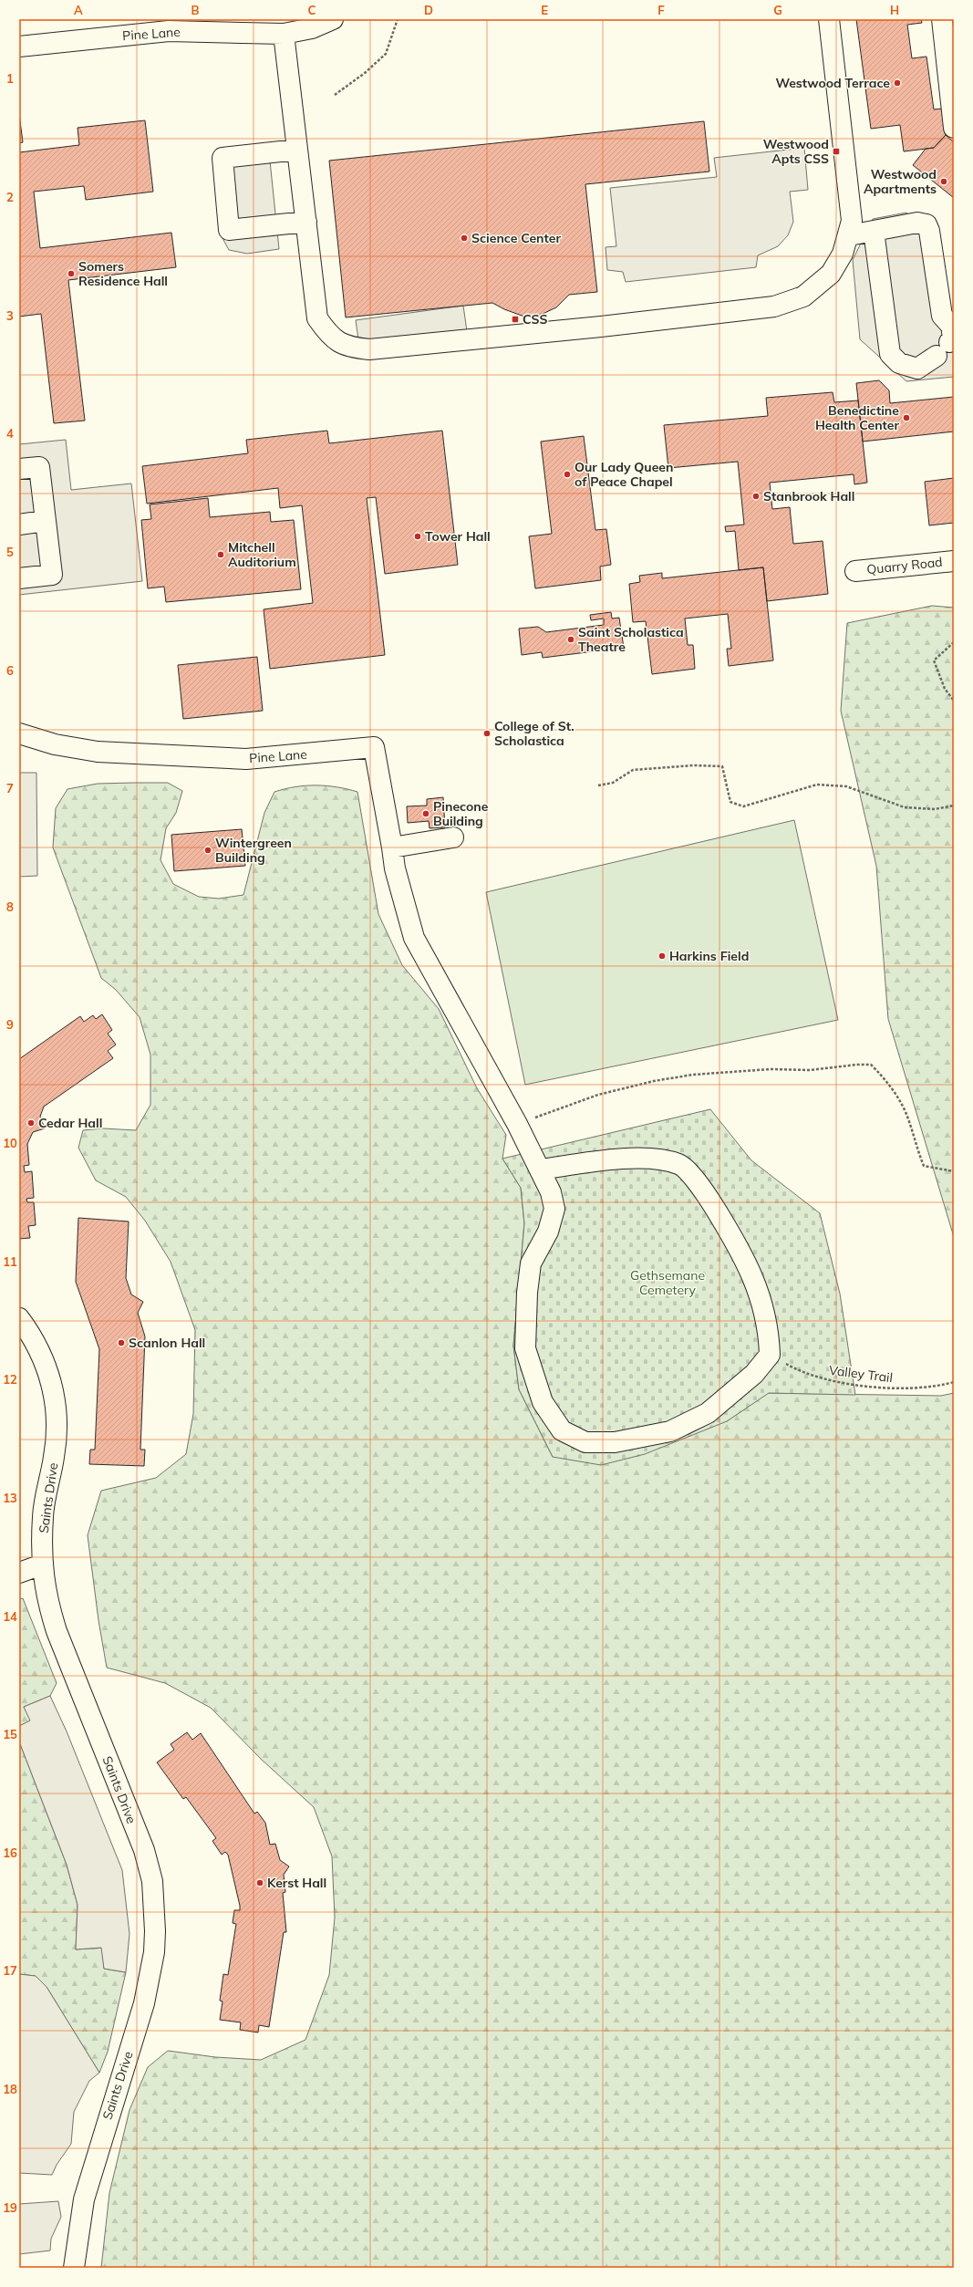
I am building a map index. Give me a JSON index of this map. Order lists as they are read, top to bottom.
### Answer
{
  "streets": {
    "lane": ["Pine Lane", "Quarry Road", "Saints Drive"],
    "path": ["Valley Trail"]
  },
  "parks": ["Gethsemane Cemetery"],
  "places": {
    "other": [
      "Westwood Terrace",
      "Westwood Apartments",
      "Science Center",
      "Somers Residence Hall",
      "Benedictine Health Center",
      "Our Lady Queen of Peace Chapel",
      "Stanbrook Hall",
      "Tower Hall",
      "Mitchell Auditorium",
      "Saint Scholastica Theatre",
      "College of St. Scholastica",
      "Pinecone Building",
      "Wintergreen Building",
      "Harkins Field",
      "Cedar Hall",
      "Scanlon Hall",
      "Kerst Hall"
    ],
    "transit": ["Westwood Apts CSS", "CSS"]
  },
  "grid": {
    "columns": [
      "A",
      "B",
      "C",
      "D",
      "E",
      "F",
      "G",
      "H"
    ],
    "rows": [
      "1",
      "2",
      "3",
      "4",
      "5",
      "6",
      "7",
      "8",
      "9",
      "10",
      "11",
      "12",
      "13",
      "14",
      "15",
      "16",
      "17",
      "18",
      "19"
    ]
  }
}
